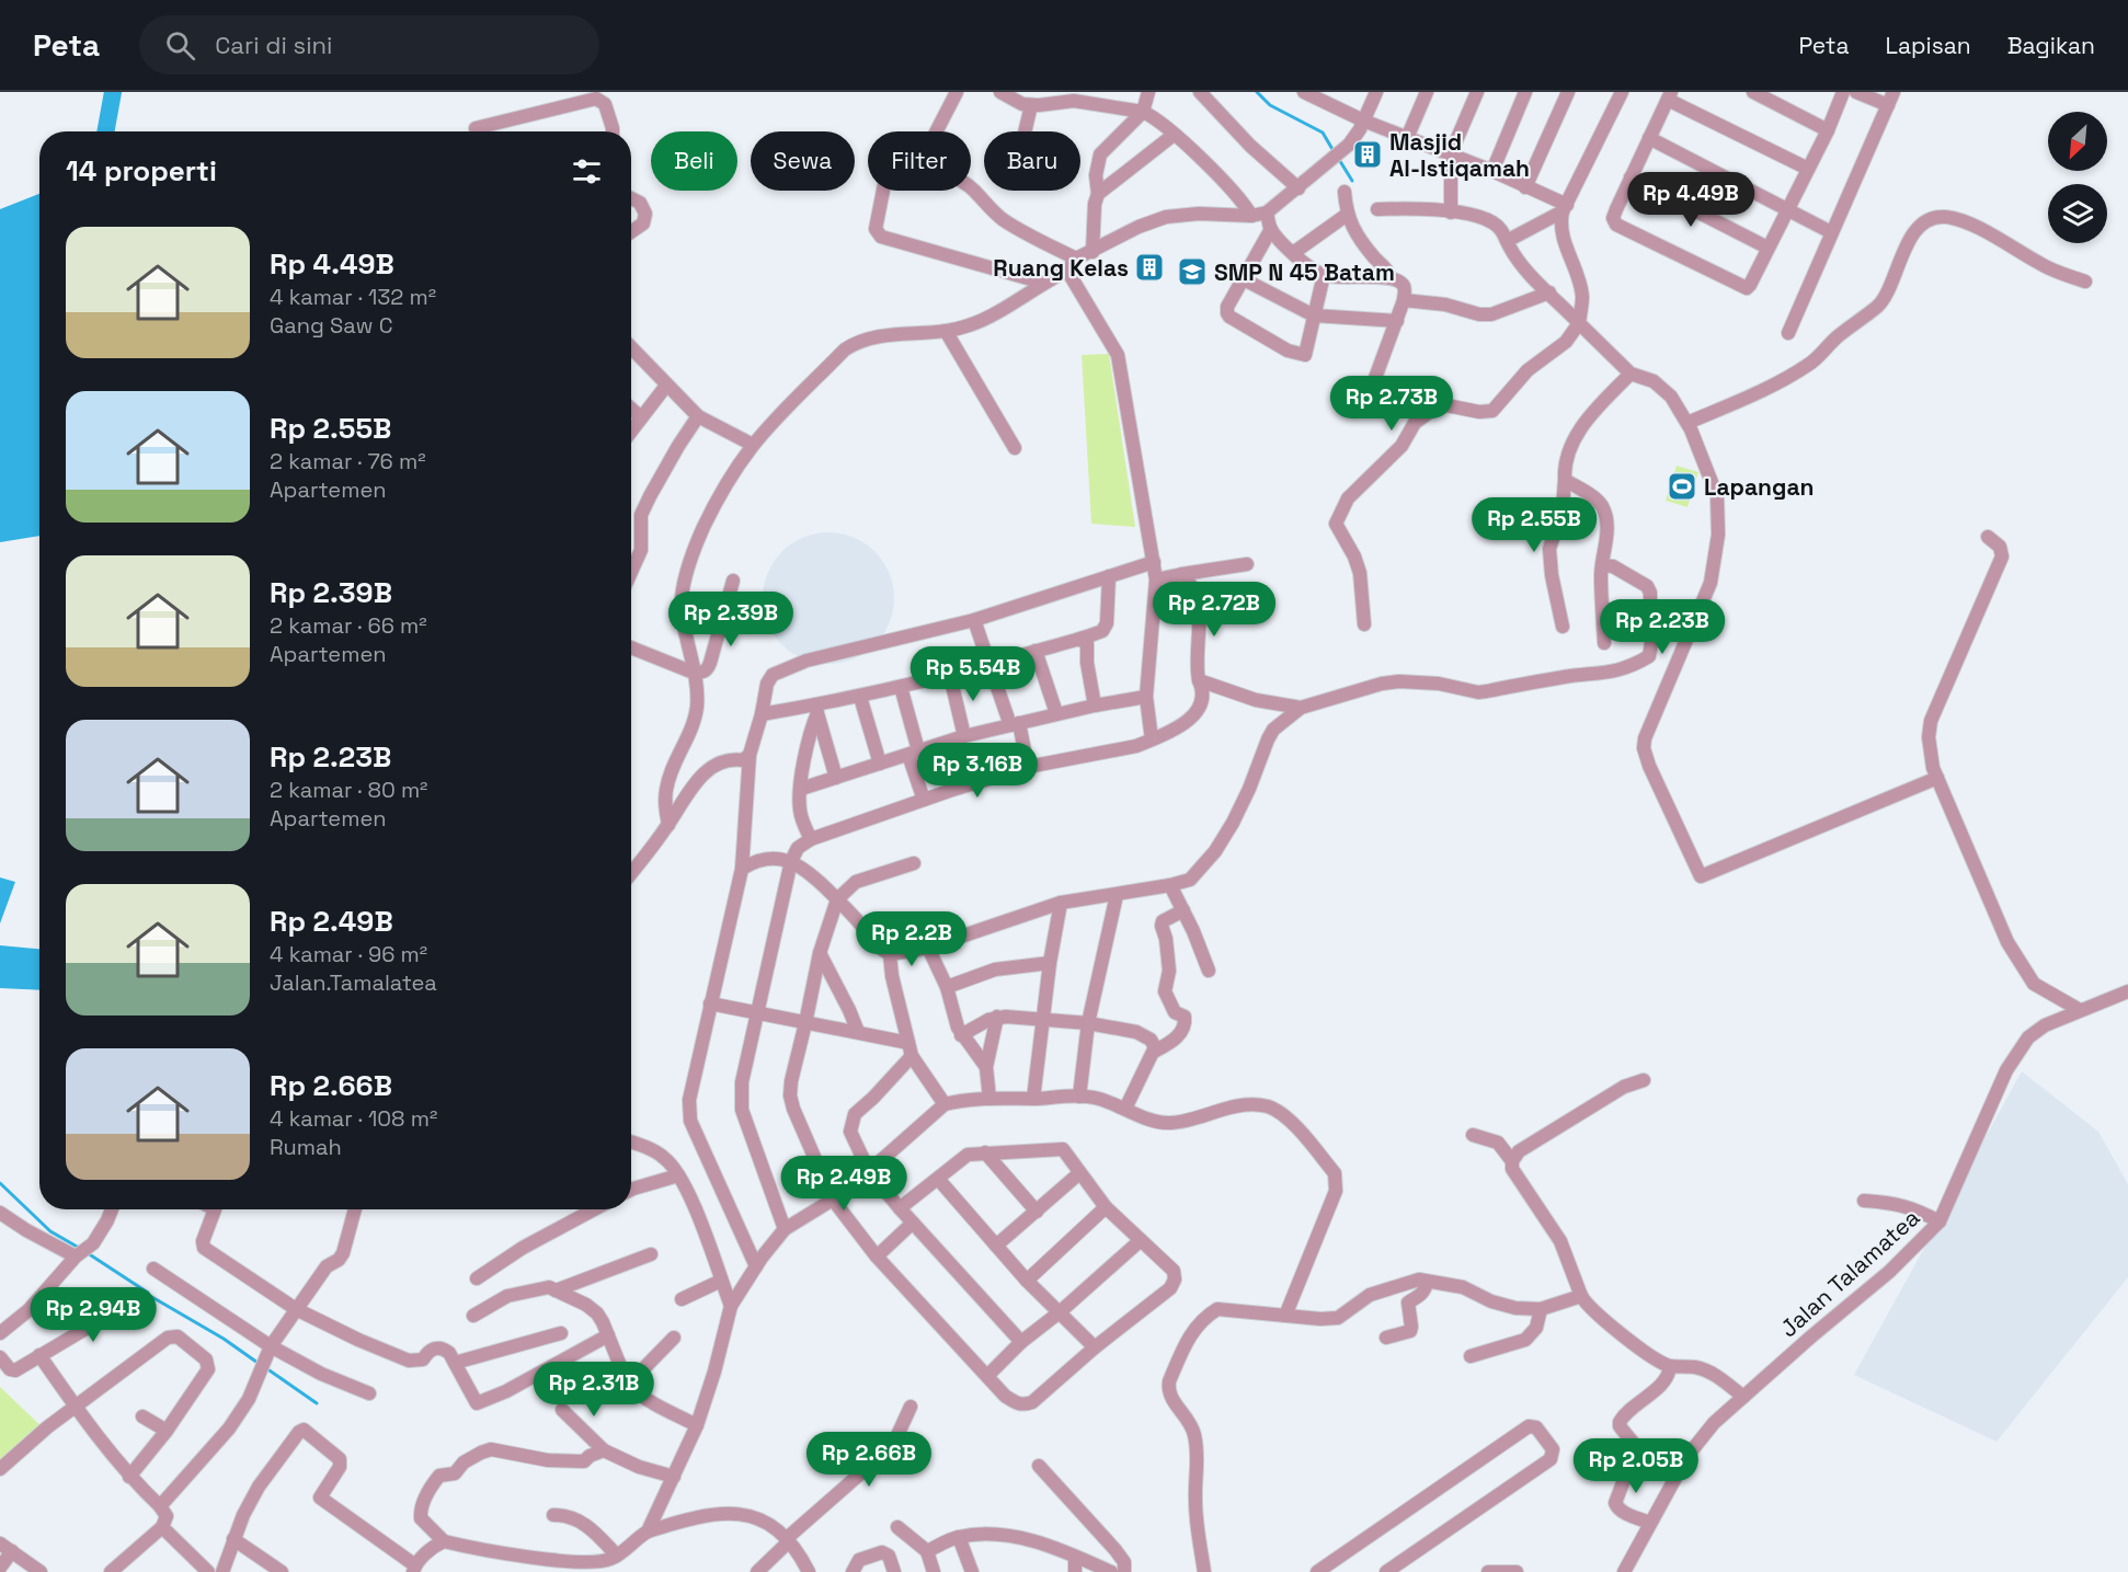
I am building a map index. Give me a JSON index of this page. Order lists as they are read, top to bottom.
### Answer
{
  "streets": {
    "street": ["Jalan Talamatea"]
  },
  "places": {
    "building": ["Masjid Al-Istiqamah", "Ruang Kelas"],
    "school or university": ["SMP N 45 Batam"],
    "sports": ["Lapangan"]
  },
  "north": "bottom left",
  "page": {
    "header": "Peta",
    "search": "Cari di sini",
    "nav": ["Peta", "Lapisan", "Bagikan"],
    "chip": [
      "Beli",
      "Sewa",
      "Filter",
      "Baru"
    ],
    "heading": "14 properti",
    "price": [
      "Rp 4.49B",
      "Rp 2.73B",
      "Rp 2.55B",
      "Rp 2.72B",
      "Rp 2.39B",
      "Rp 2.23B",
      "Rp 5.54B",
      "Rp 3.16B",
      "Rp 2.2B",
      "Rp 2.49B",
      "Rp 2.94B",
      "Rp 2.31B",
      "Rp 2.66B",
      "Rp 2.05B"
    ],
    "list": [
      {
        "name": "Rp 4.49B",
        "note": "4 kamar · 132 m² · Gang Saw C"
      },
      {
        "name": "Rp 2.55B",
        "note": "2 kamar · 76 m² · Apartemen"
      },
      {
        "name": "Rp 2.39B",
        "note": "2 kamar · 66 m² · Apartemen"
      },
      {
        "name": "Rp 2.23B",
        "note": "2 kamar · 80 m² · Apartemen"
      },
      {
        "name": "Rp 2.49B",
        "note": "4 kamar · 96 m² · Jalan.Tamalatea"
      },
      {
        "name": "Rp 2.66B",
        "note": "4 kamar · 108 m² · Rumah"
      }
    ]
  }
}
